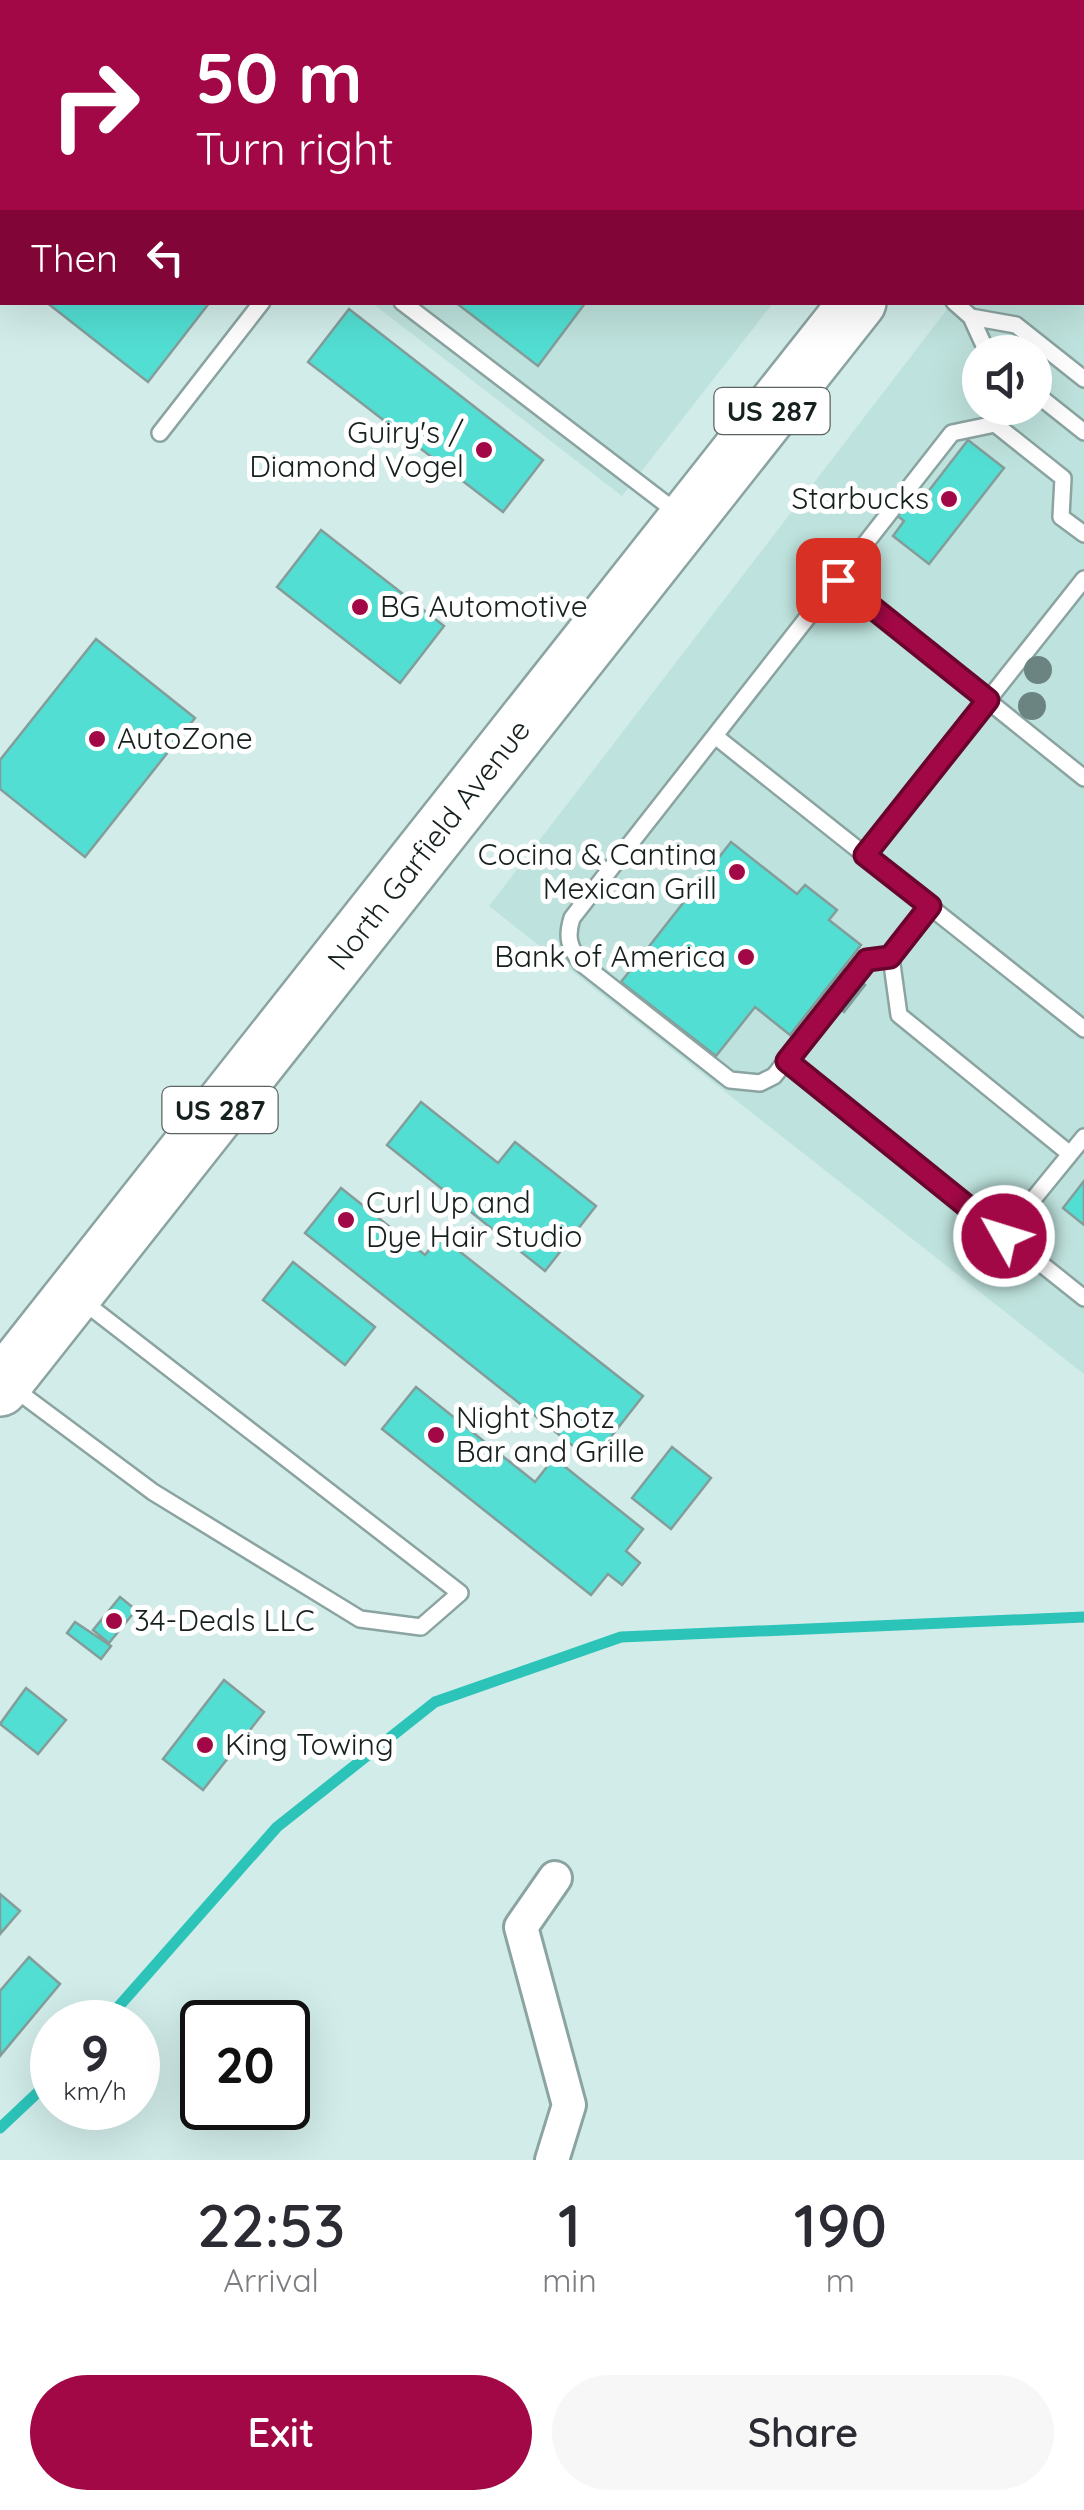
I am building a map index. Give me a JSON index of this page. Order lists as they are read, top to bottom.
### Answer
{
  "streets": {
    "highway": ["US 287", "North Garfield Avenue"]
  },
  "places": [
    "Guiry's / Diamond Vogel",
    "Starbucks",
    "BG Automotive",
    "AutoZone",
    "Cocina & Cantina Mexican Grill",
    "Bank of America",
    "Curl Up and Dye Hair Studio",
    "Night Shotz Bar and Grille",
    "34-Deals LLC",
    "King Towing"
  ],
  "page": {
    "turn": ["50 m", "Turn right"],
    "then": "Then",
    "speed": "9 km/h",
    "limit": "20",
    "eta": [
      "22:53",
      "Arrival",
      "1",
      "min",
      "190",
      "m"
    ],
    "buttons": ["Exit", "Share"]
  }
}
